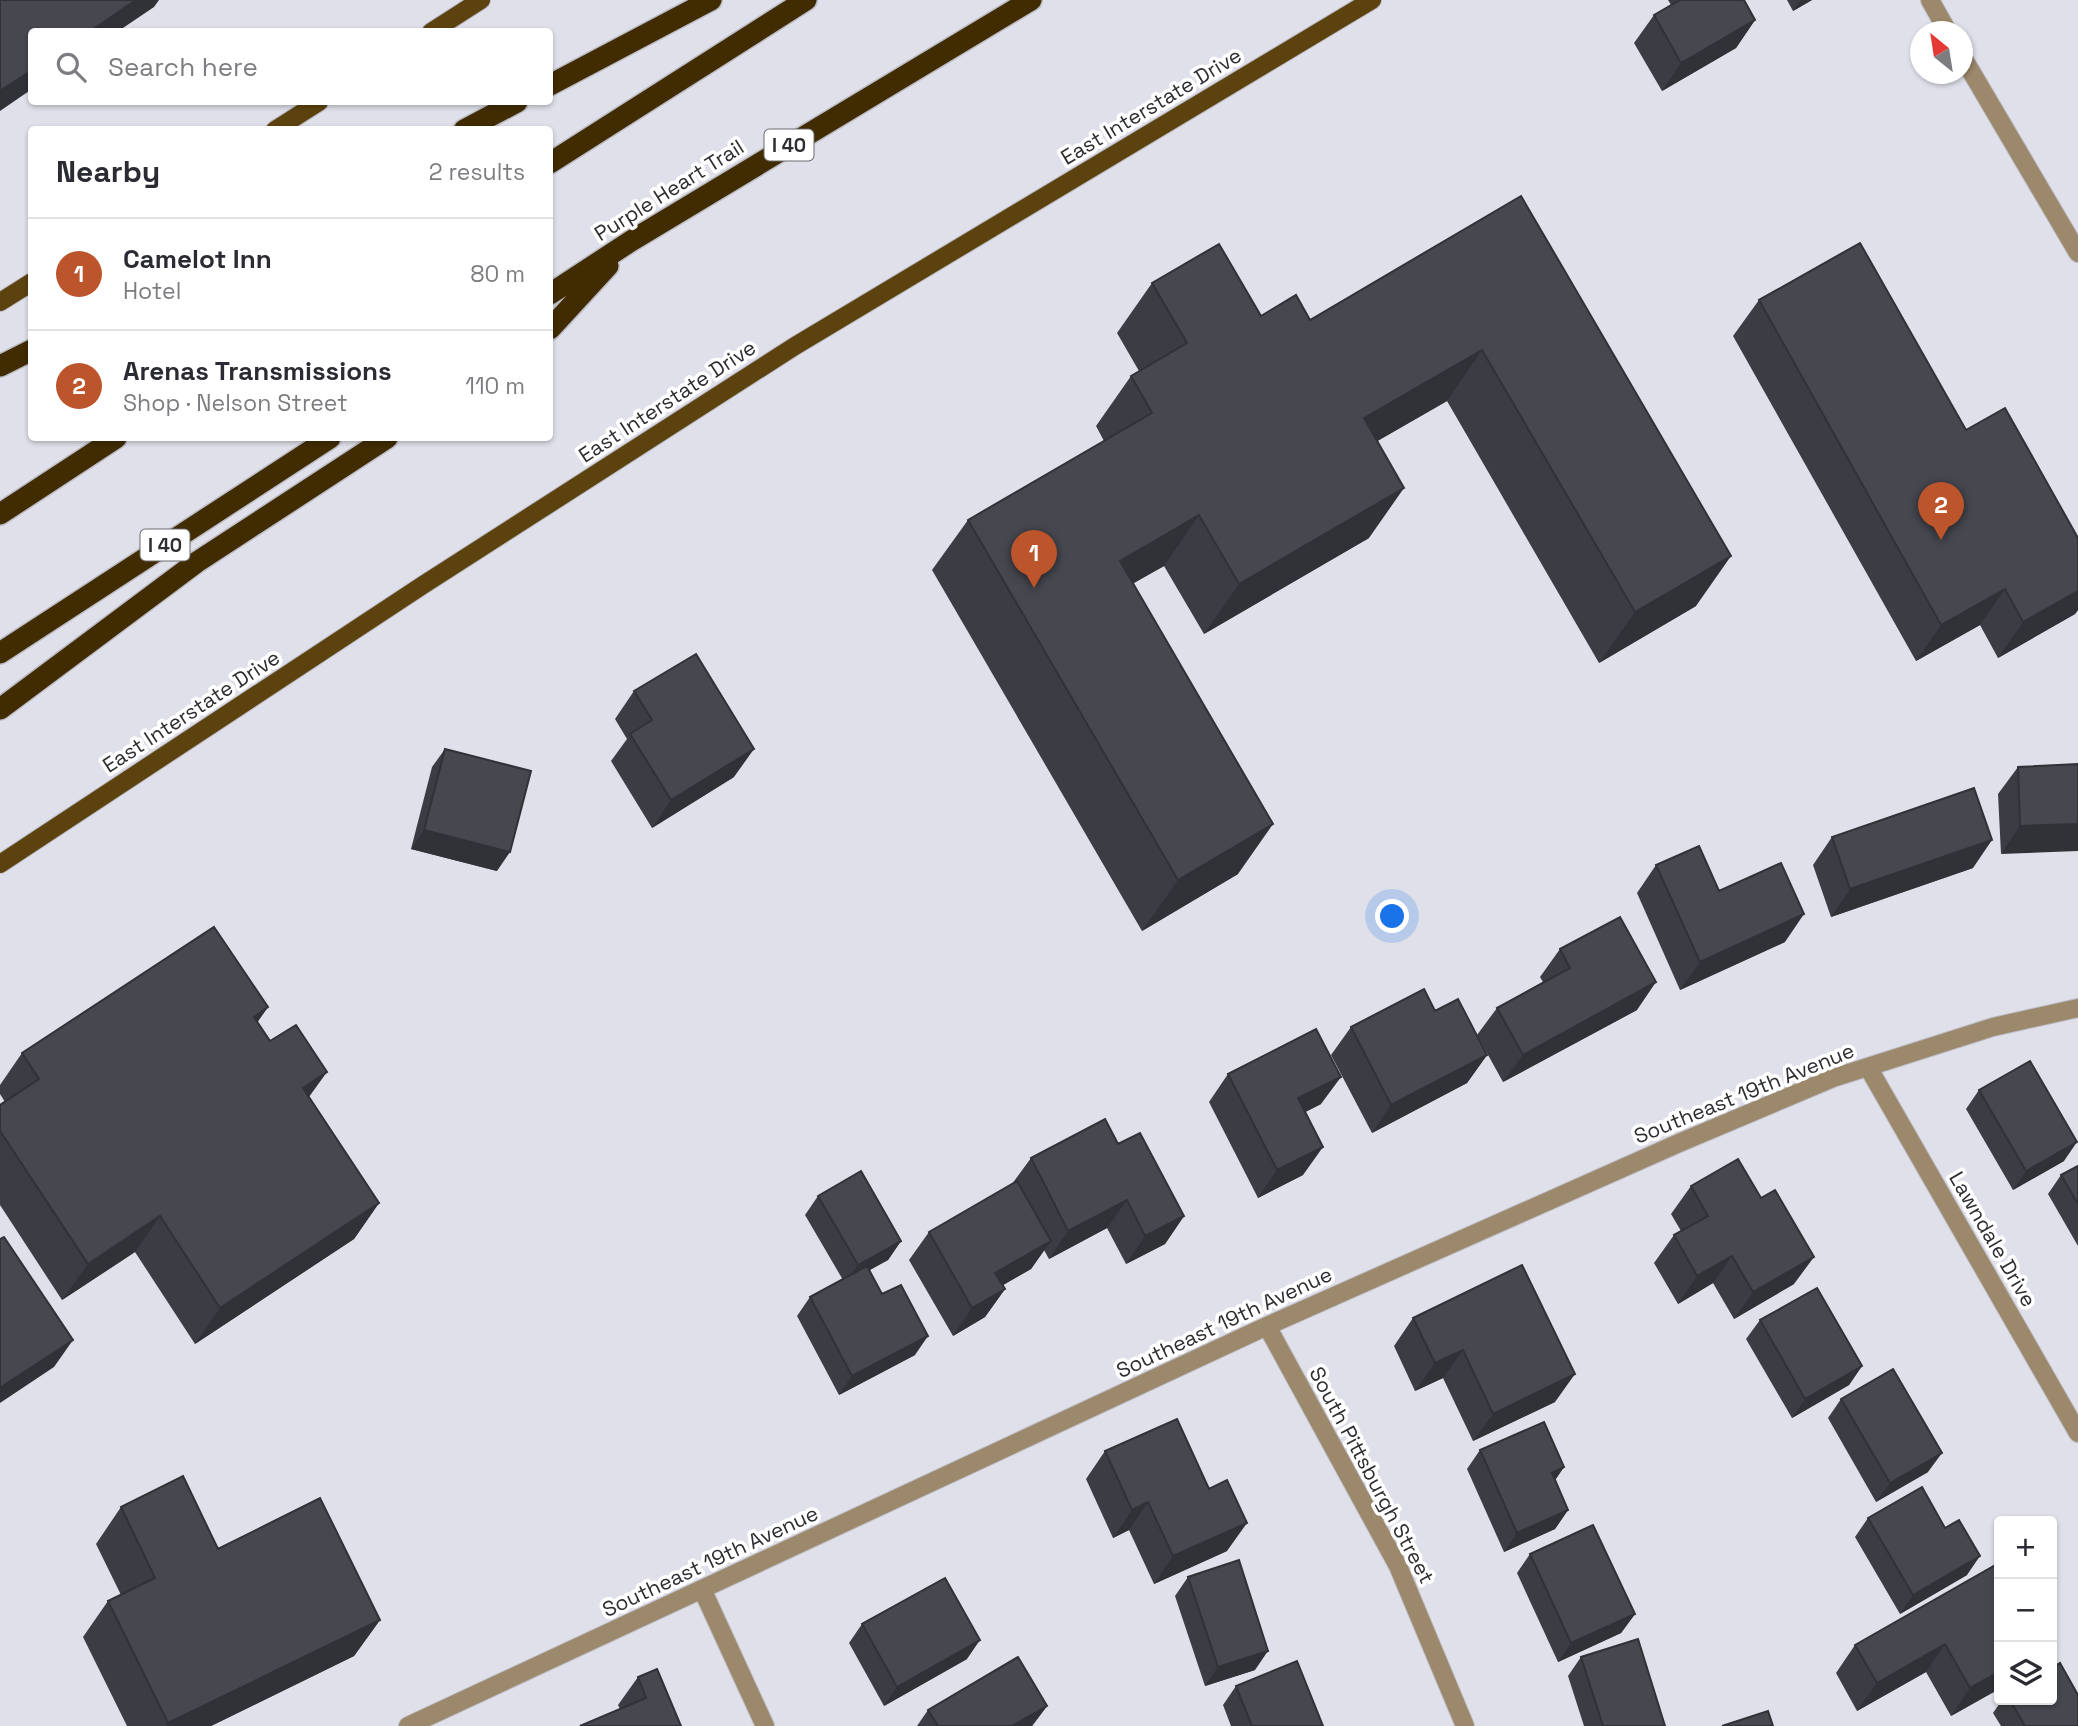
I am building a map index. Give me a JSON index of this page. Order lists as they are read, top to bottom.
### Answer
{
  "streets": {
    "highway": ["I 40", "Purple Heart Trail"],
    "main road": ["East Interstate Drive"],
    "street": ["Southeast 19th Avenue", "Lawndale Drive", "South Pittsburgh Street"]
  },
  "crossings": [
    ["Southeast 19th Avenue", "Lawndale Drive"],
    ["Southeast 19th Avenue", "South Pittsburgh Street"]
  ],
  "north": "top left",
  "page": {
    "search": "Search here",
    "heading": ["Nearby", "2 results"],
    "list": [
      {
        "mark": "1",
        "name": "Camelot Inn",
        "note": "Hotel",
        "value": "80 m"
      },
      {
        "mark": "2",
        "name": "Arenas Transmissions",
        "note": "Shop · Nelson Street",
        "value": "110 m"
      }
    ],
    "pins": ["2", "1"],
    "map_buttons": ["+", "−"]
  }
}
